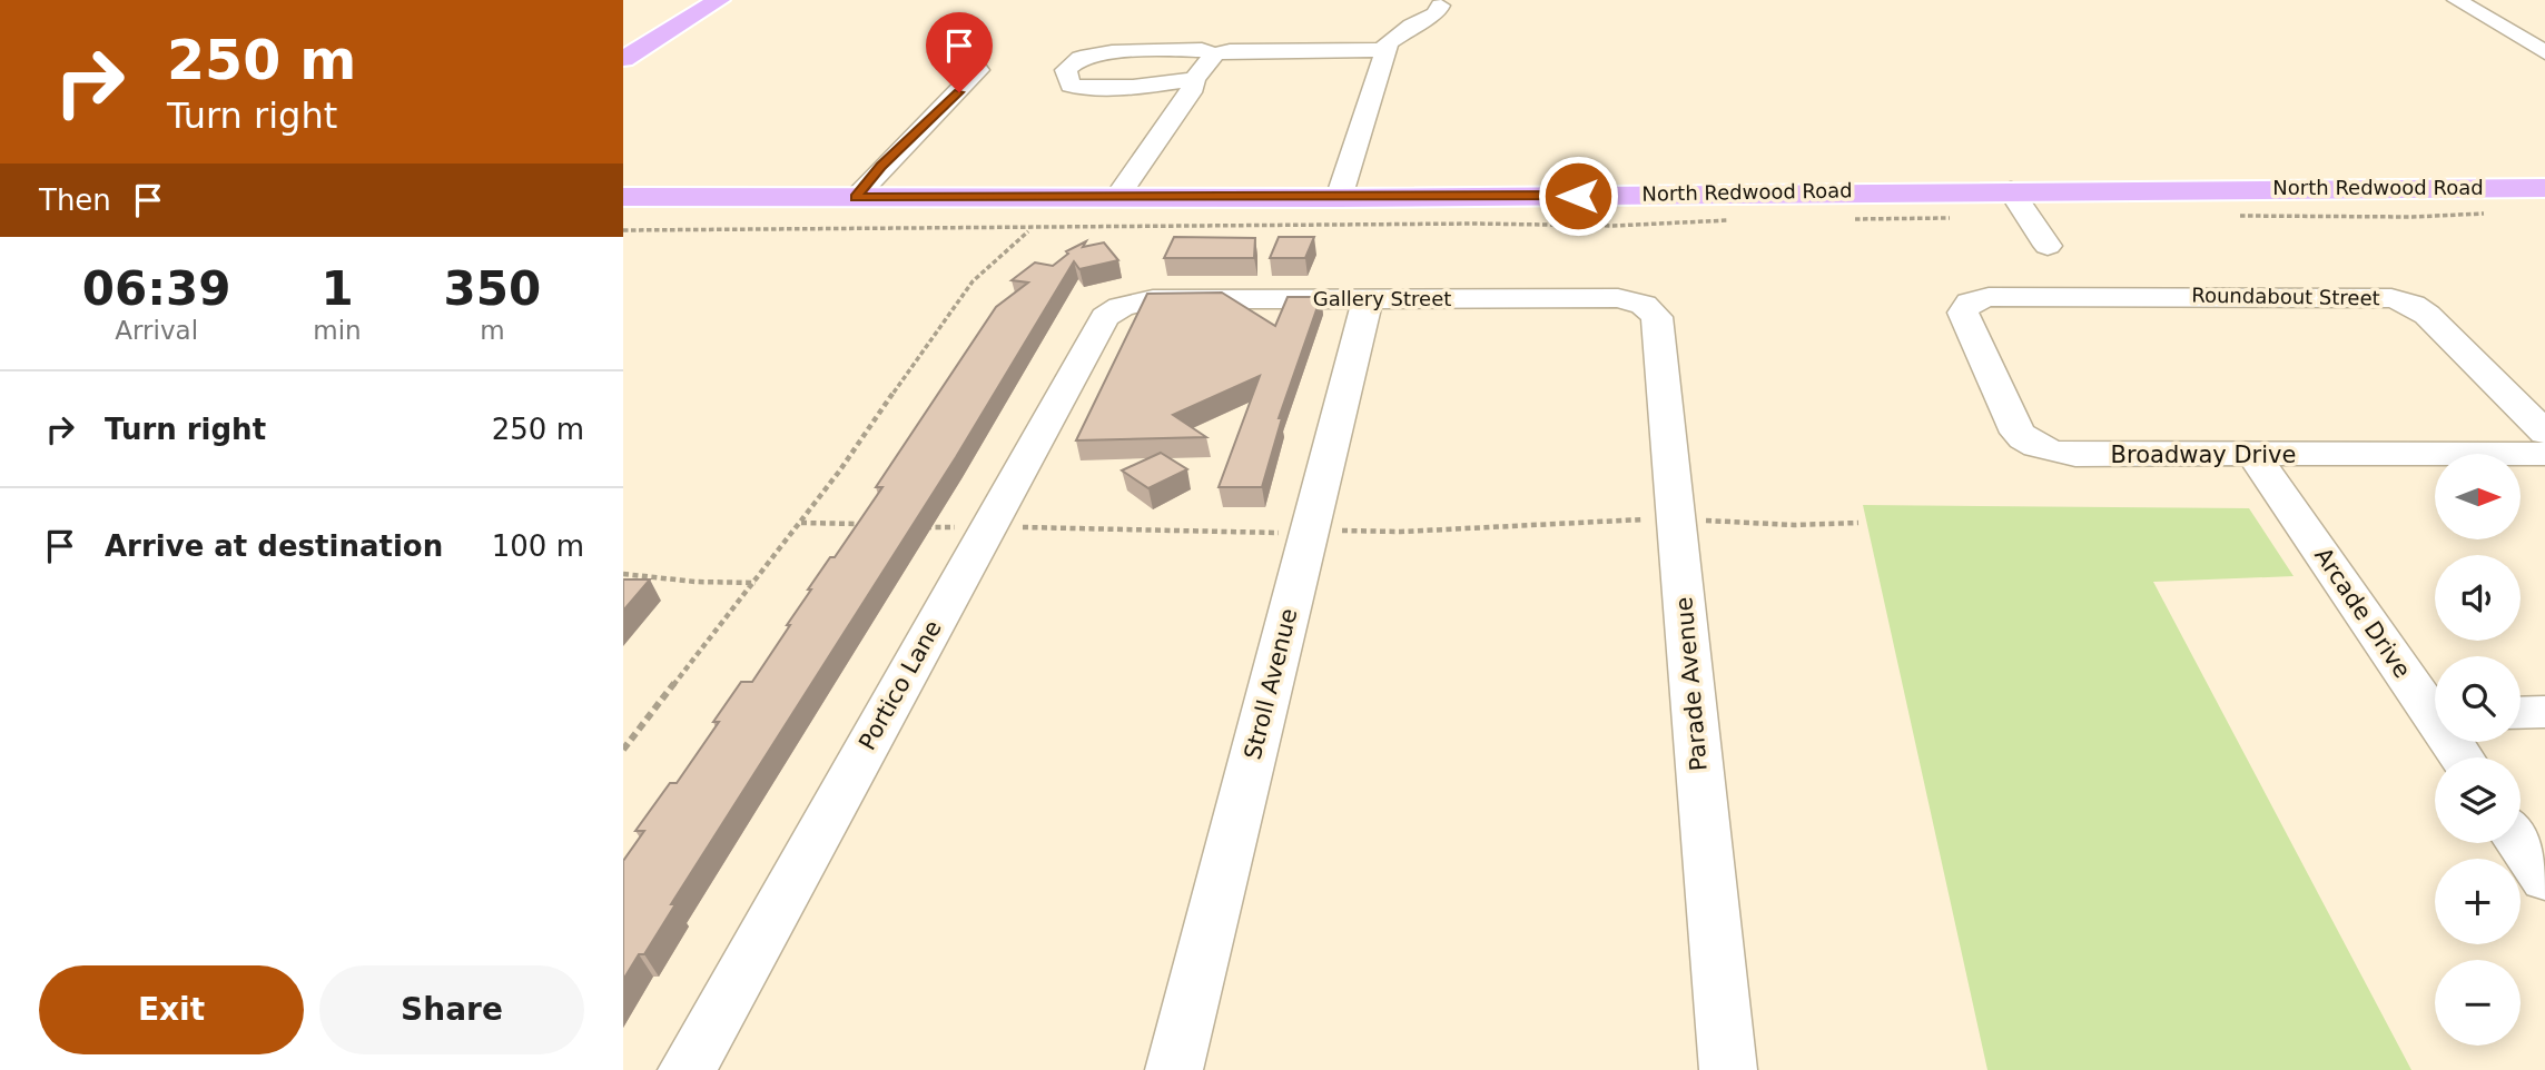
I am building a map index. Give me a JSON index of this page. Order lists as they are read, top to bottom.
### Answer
{
  "streets": {
    "main road": ["North Redwood Road"],
    "street": [
      "Roundabout Street",
      "Gallery Street",
      "Broadway Drive",
      "Arcade Drive",
      "Stroll Avenue",
      "Parade Avenue",
      "Portico Lane"
    ]
  },
  "crossings": [
    ["Roundabout Street", "Broadway Drive"],
    ["Gallery Street", "Stroll Avenue"],
    ["Gallery Street", "Parade Avenue"],
    ["Gallery Street", "Portico Lane"],
    ["Broadway Drive", "Arcade Drive"]
  ],
  "north": "right",
  "page": {
    "turn": ["250 m", "Turn right"],
    "then": "Then",
    "eta": [
      "06:39",
      "Arrival",
      "1",
      "min",
      "350",
      "m"
    ],
    "list": [
      {
        "name": "Turn right",
        "value": "250 m"
      },
      {
        "name": "Arrive at destination",
        "value": "100 m"
      }
    ],
    "map_buttons": ["+", "−"],
    "buttons": ["Exit", "Share"]
  }
}
